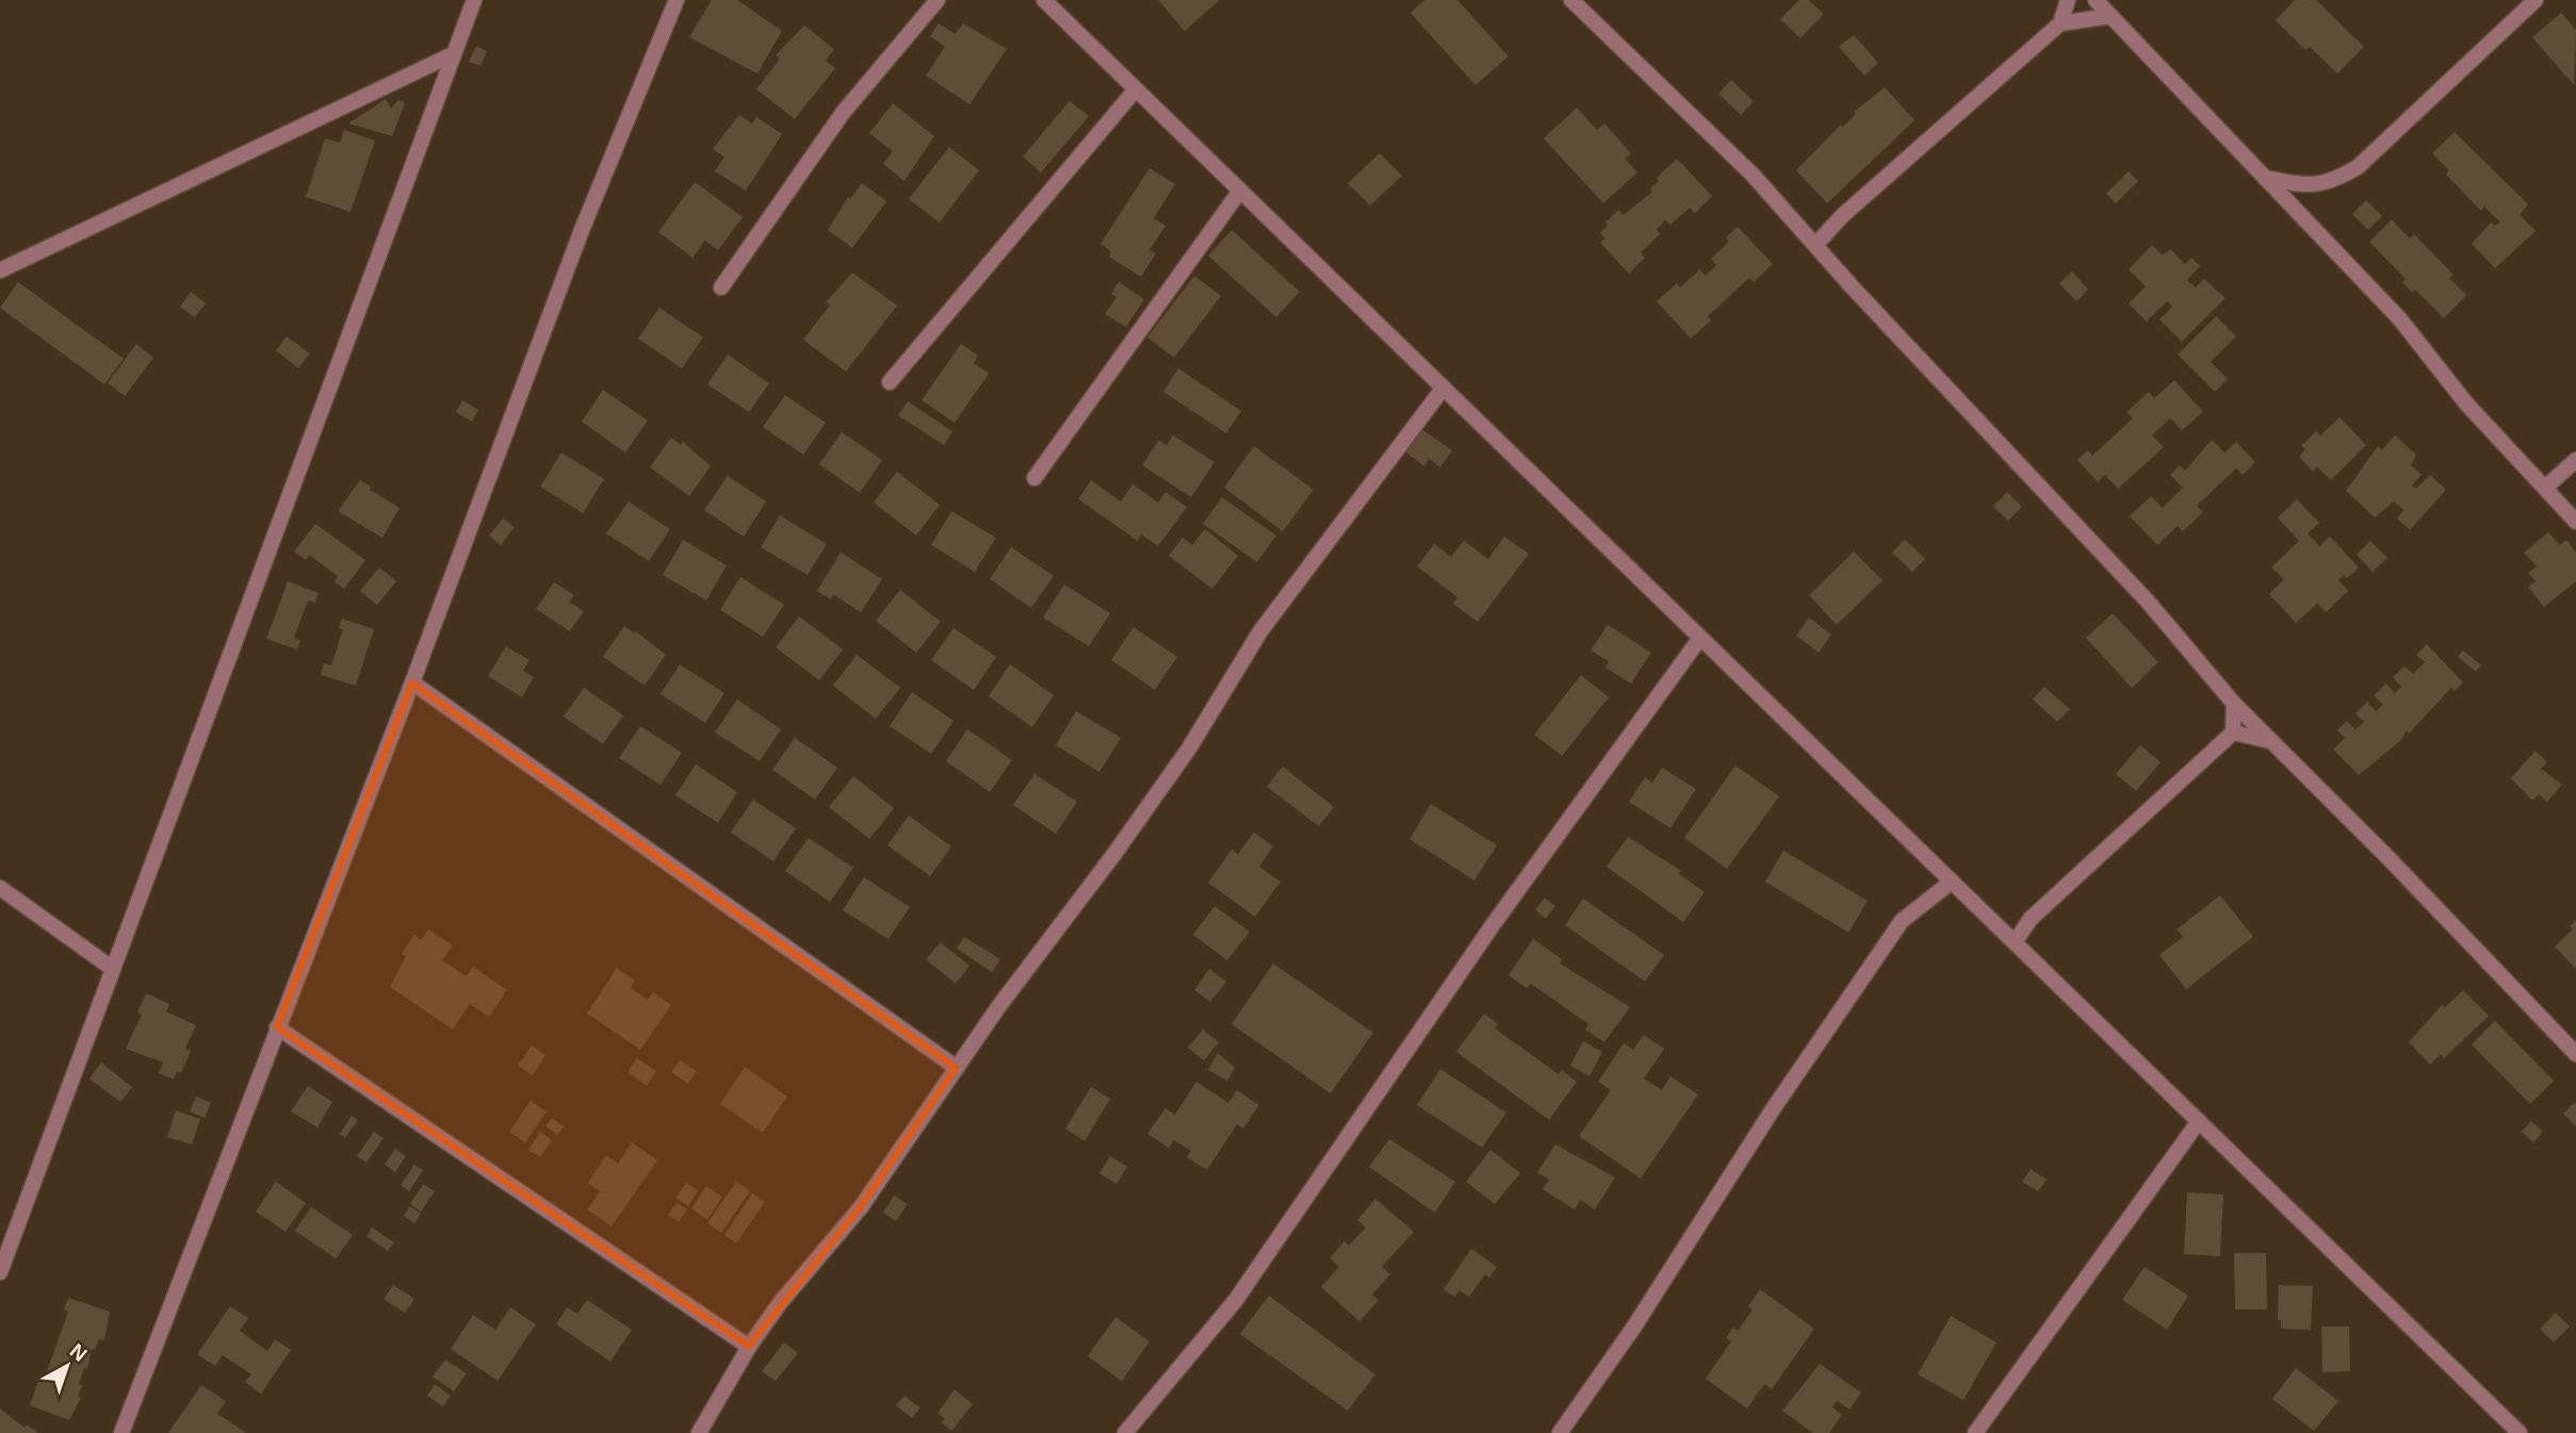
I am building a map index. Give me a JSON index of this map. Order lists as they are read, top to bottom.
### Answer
{
  "north": "top right"
}
